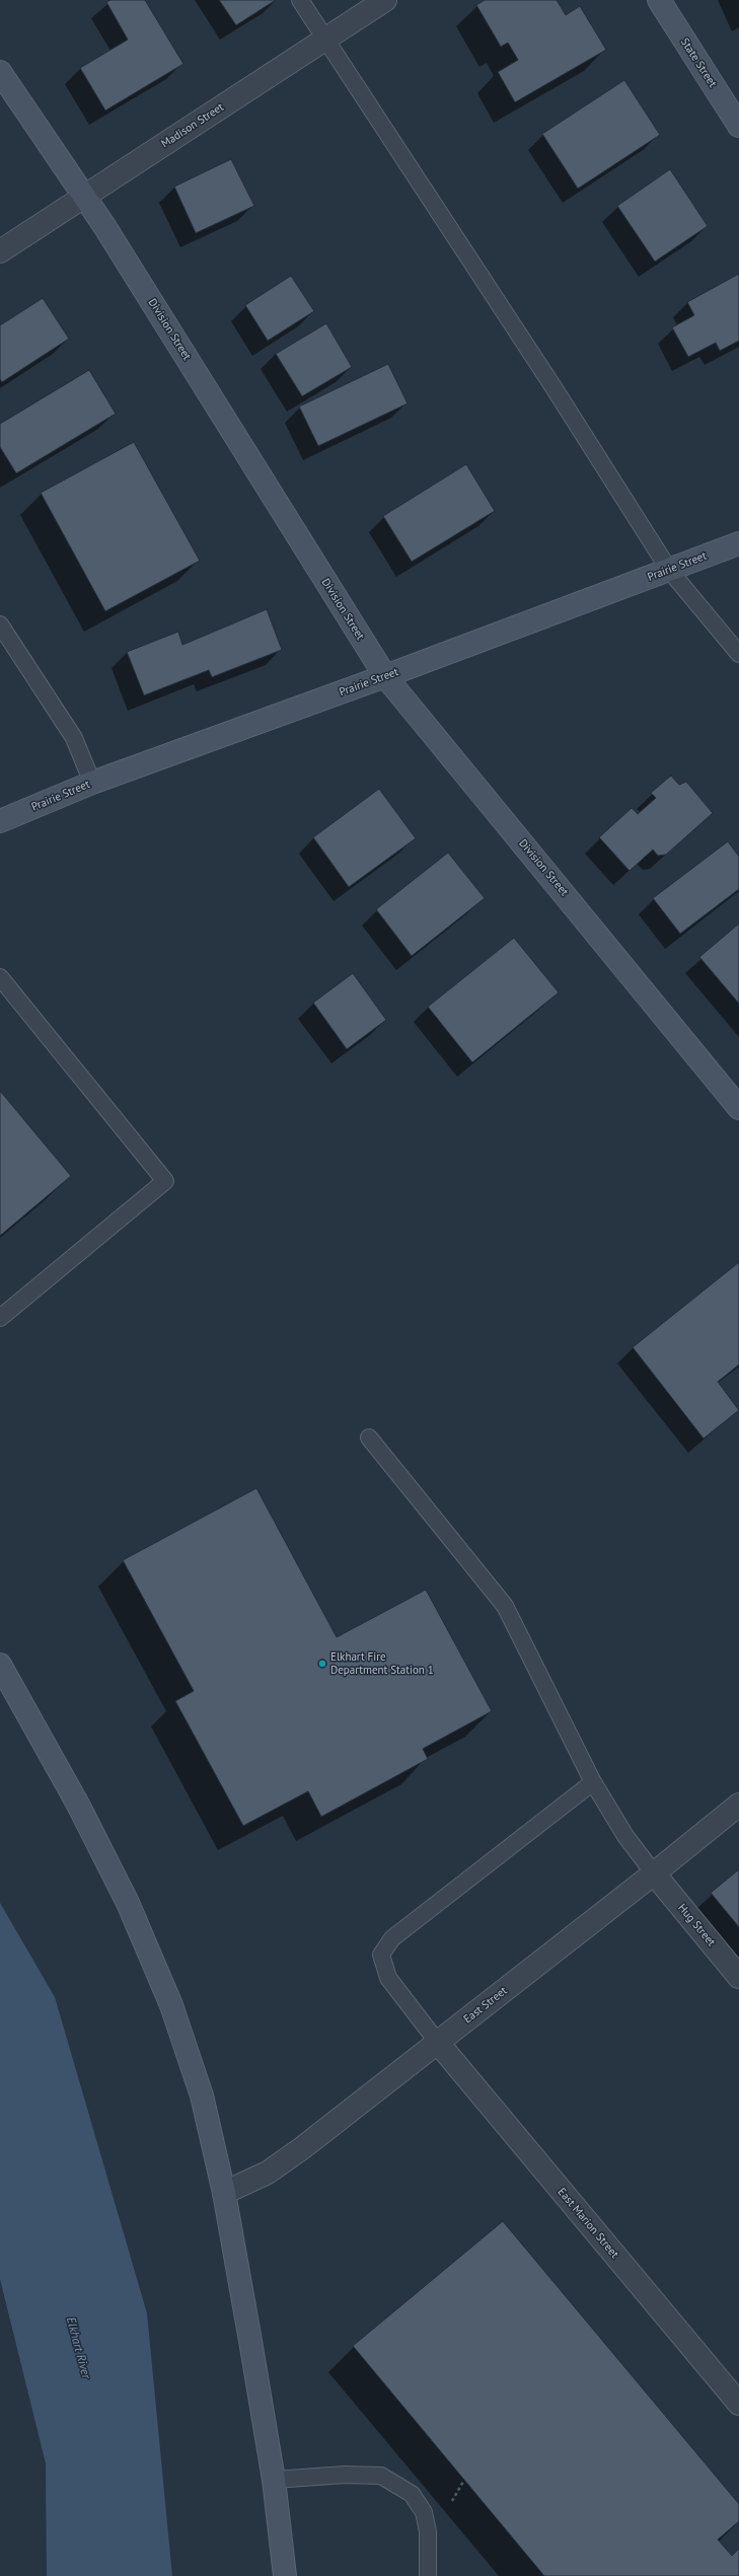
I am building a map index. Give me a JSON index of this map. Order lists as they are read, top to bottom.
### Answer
{
  "streets": {
    "main road": ["State Street", "Division Street", "Prairie Street"],
    "street": [
      "Madison Street",
      "Hug Street",
      "East Street",
      "East Marion Street"
    ]
  },
  "crossings": [
    ["Madison Street", "Division Street"],
    ["Division Street", "Prairie Street"],
    ["Hug Street", "East Street"],
    ["East Street", "East Marion Street"]
  ],
  "water": ["Elkhart River"],
  "places": ["Elkhart Fire Department Station 1"]
}
